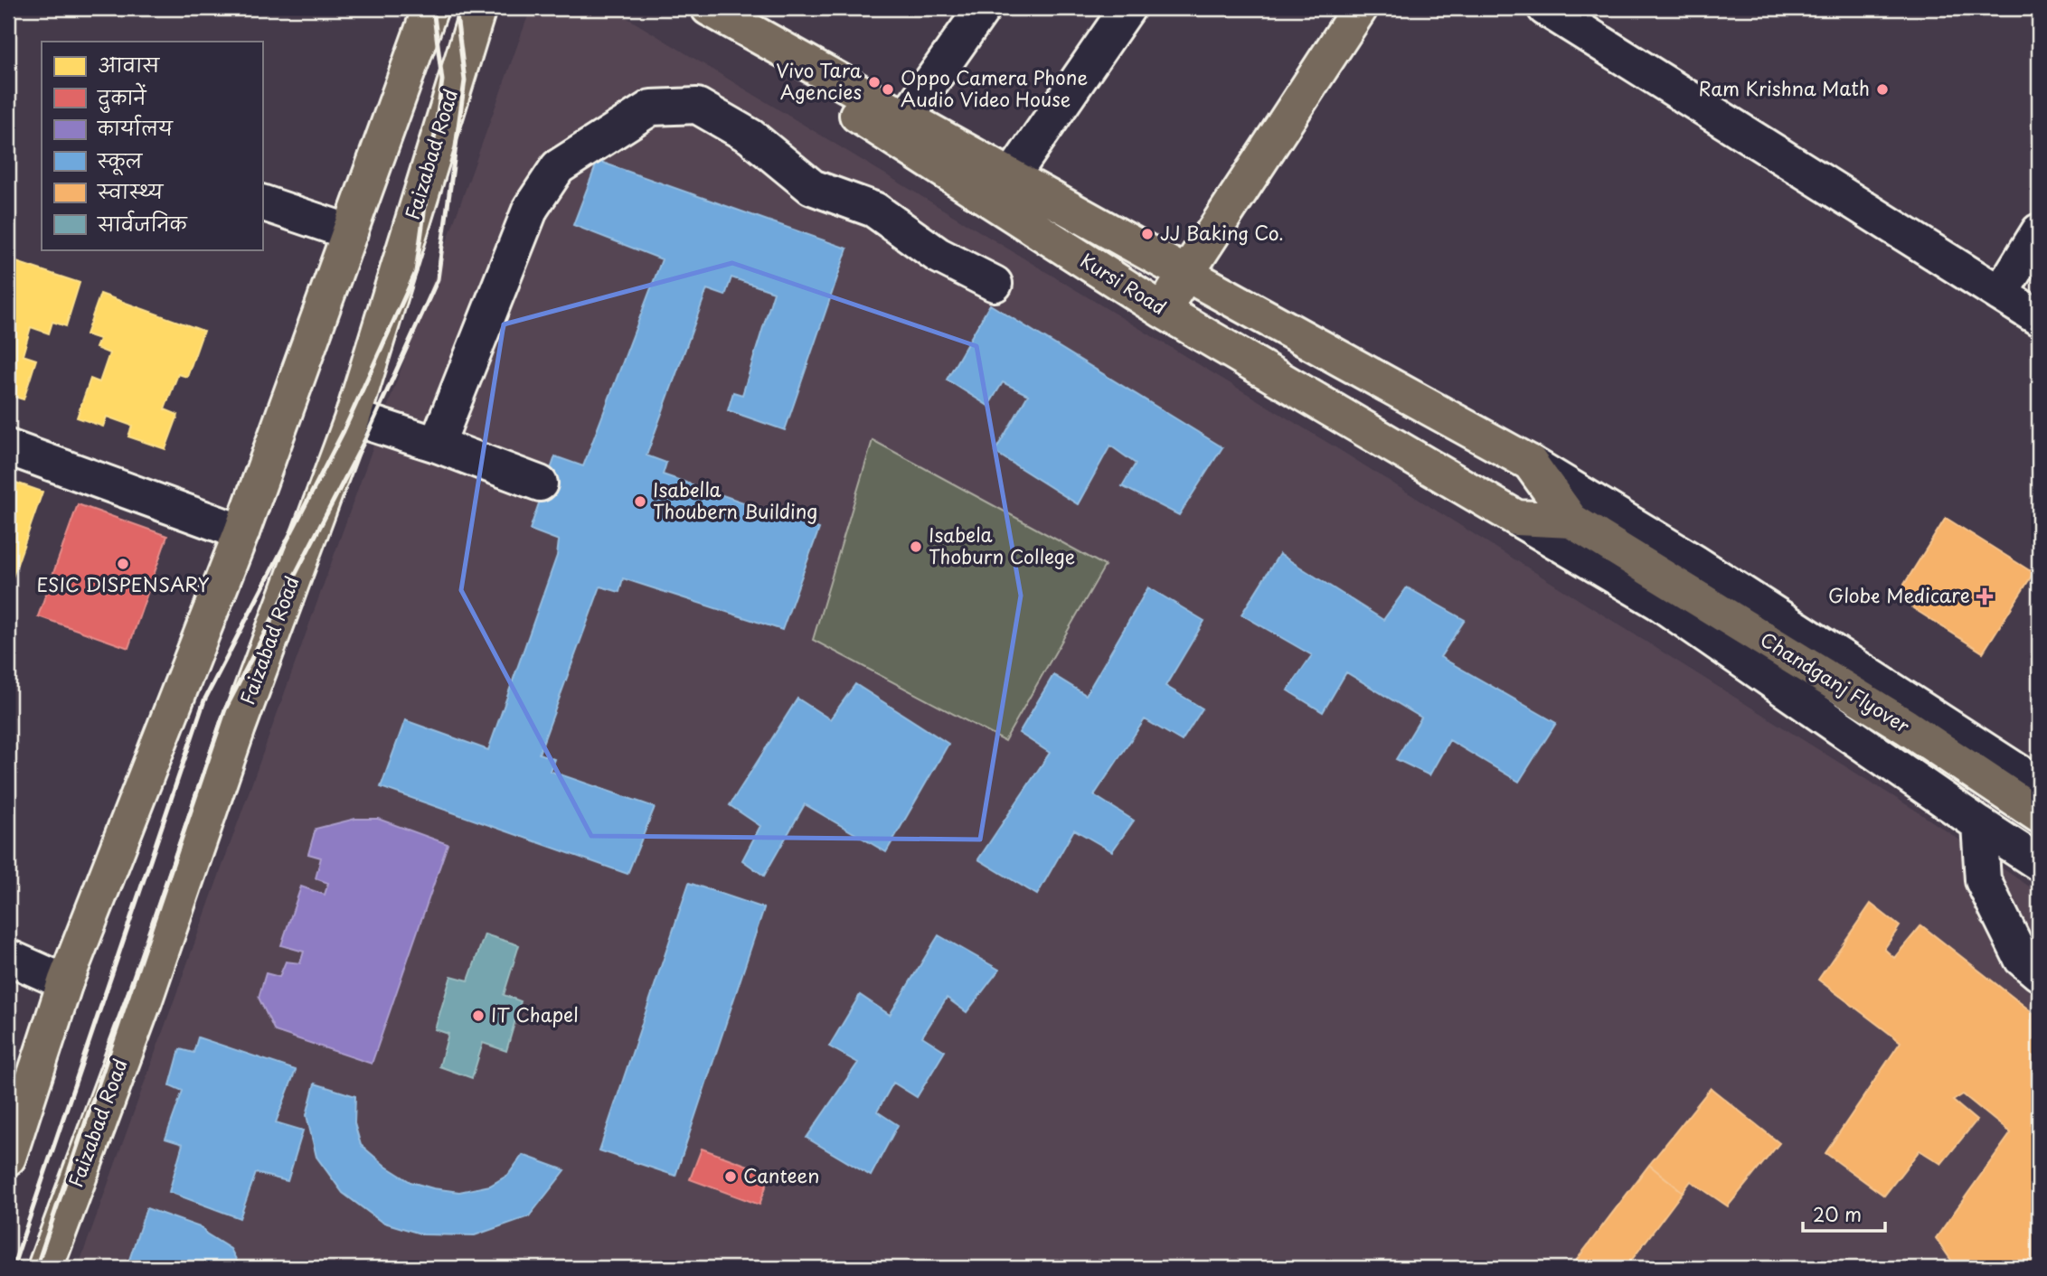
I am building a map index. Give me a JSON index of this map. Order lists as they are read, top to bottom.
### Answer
{
  "streets": {
    "main road": ["Faizabad Road", "Kursi Road", "Chandganj Flyover"]
  },
  "crossings": [
    ["Kursi Road", "Chandganj Flyover"]
  ],
  "places": {
    "other": [
      "Vivo Tara Agencies",
      "Oppo Camera Phone Audio Video House",
      "Ram Krishna Math",
      "JJ Baking Co.",
      "Isabella Thoubern Building",
      "Isabela Thoburn College",
      "ESIC DISPENSARY",
      "IT Chapel",
      "Canteen"
    ],
    "health": ["Globe Medicare"]
  },
  "legend": [
    "आवास",
    "दुकानें",
    "कार्यालय",
    "स्कूल",
    "स्वास्थ्य",
    "सार्वजनिक"
  ],
  "scale_bar": "20 m"
}
